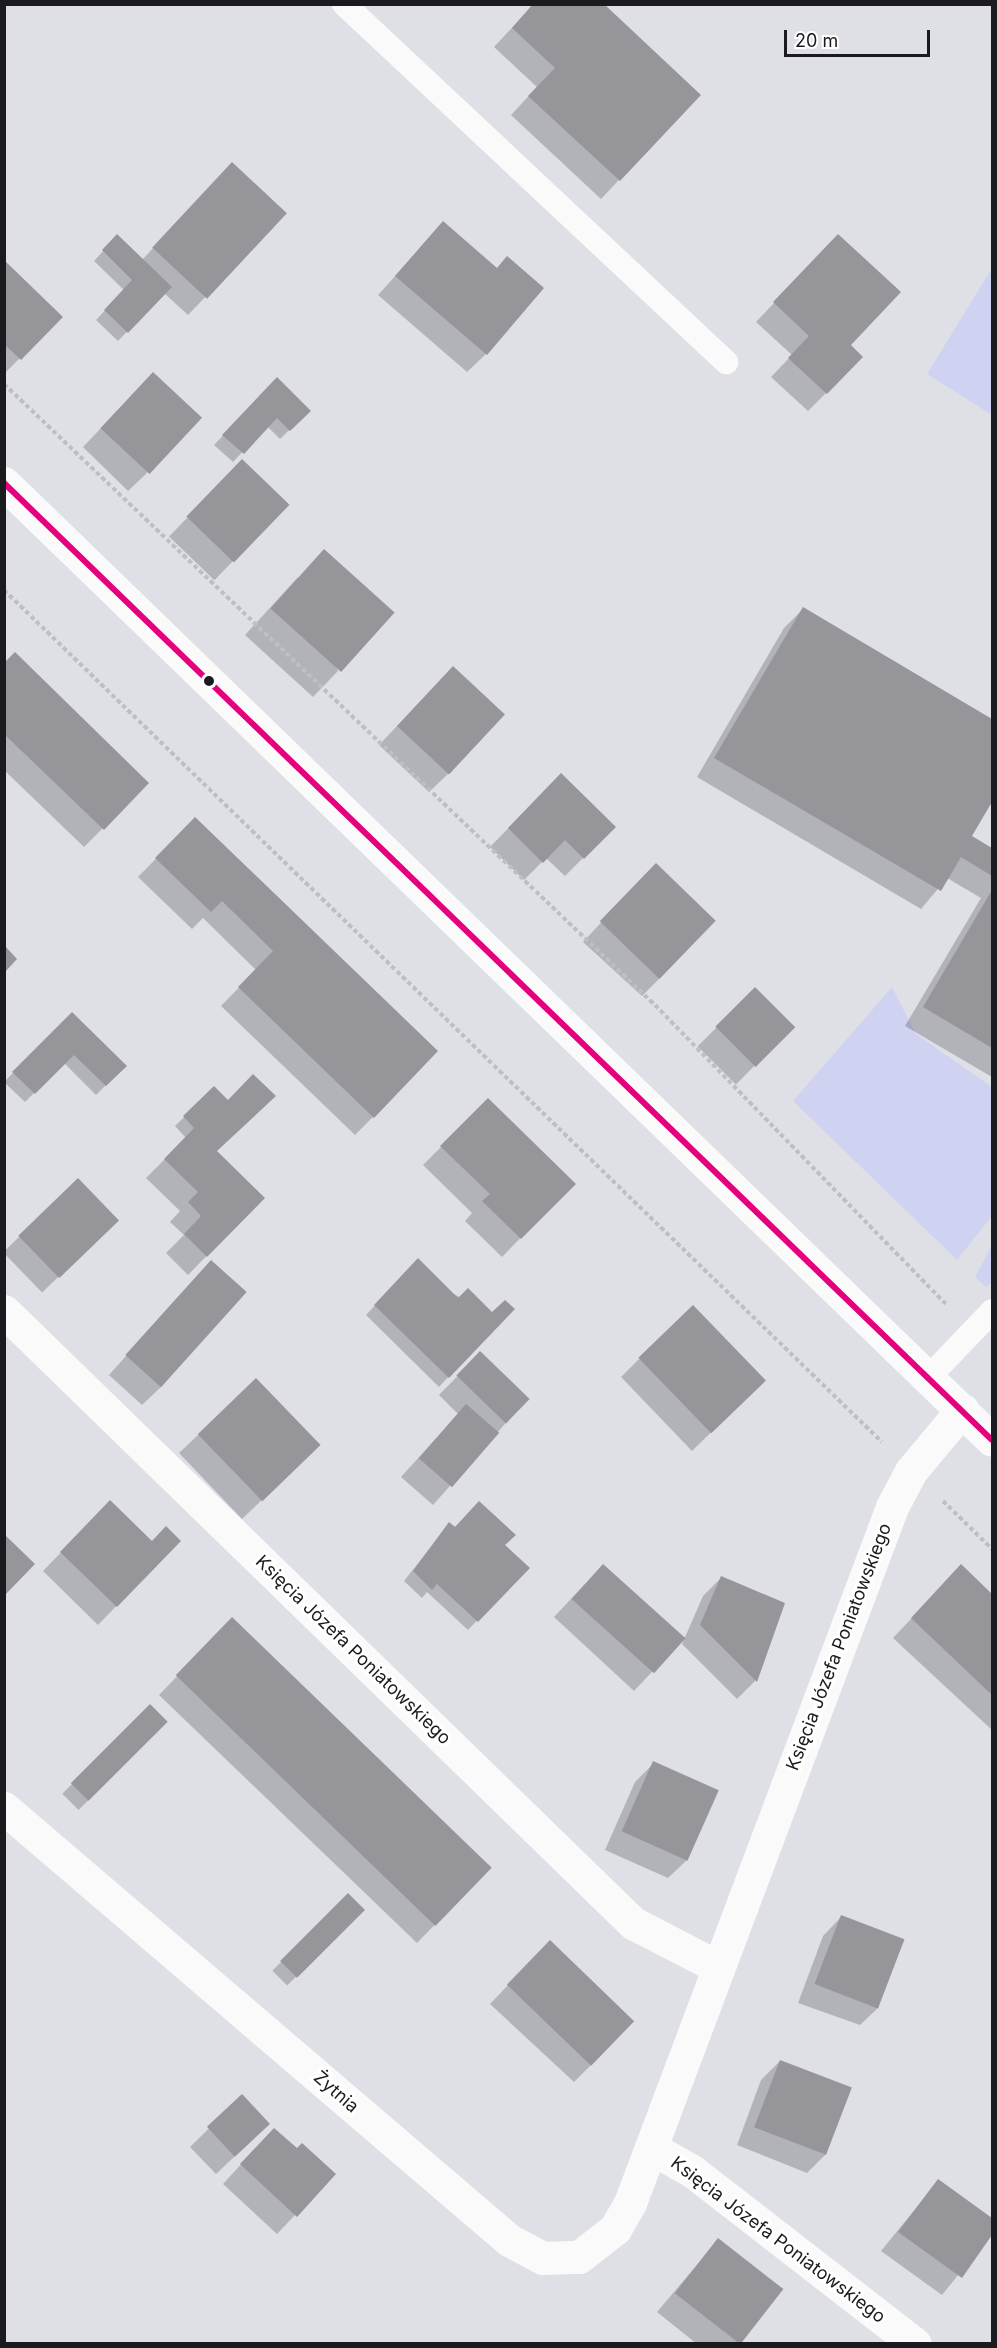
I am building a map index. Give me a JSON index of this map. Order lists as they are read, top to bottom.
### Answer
{
  "streets": {
    "street": ["Księcia Józefa Poniatowskiego", "Żytnia"]
  },
  "crossings": [
    ["Księcia Józefa Poniatowskiego", "Żytnia"]
  ],
  "scale_bar": "20 m"
}
